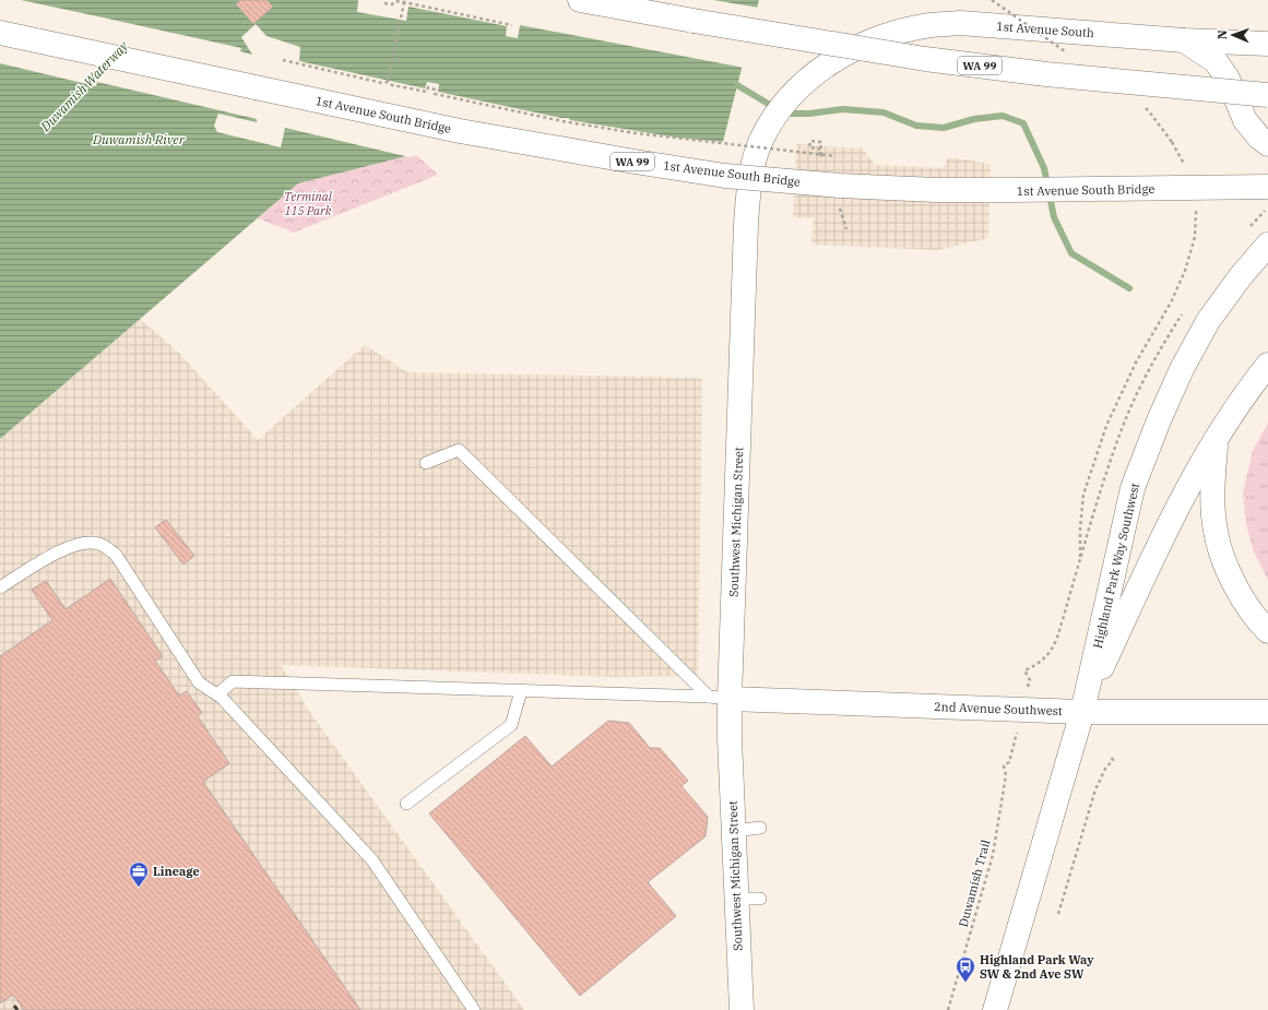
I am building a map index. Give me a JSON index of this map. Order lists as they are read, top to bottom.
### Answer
{
  "streets": {
    "main road": [
      "1st Avenue South",
      "WA 99",
      "1st Avenue South Bridge",
      "Southwest Michigan Street",
      "Highland Park Way Southwest",
      "2nd Avenue Southwest"
    ],
    "path": ["Duwamish Trail"]
  },
  "crossings": [
    ["1st Avenue South", "Southwest Michigan Street"],
    ["Southwest Michigan Street", "2nd Avenue Southwest"],
    ["Highland Park Way Southwest", "2nd Avenue Southwest"]
  ],
  "water": ["Duwamish Waterway", "Duwamish River"],
  "parks": ["Terminal 115 Park"],
  "places": {
    "office": ["Lineage"],
    "bus stop": ["Highland Park Way SW & 2nd Ave SW"]
  },
  "north": "left"
}
